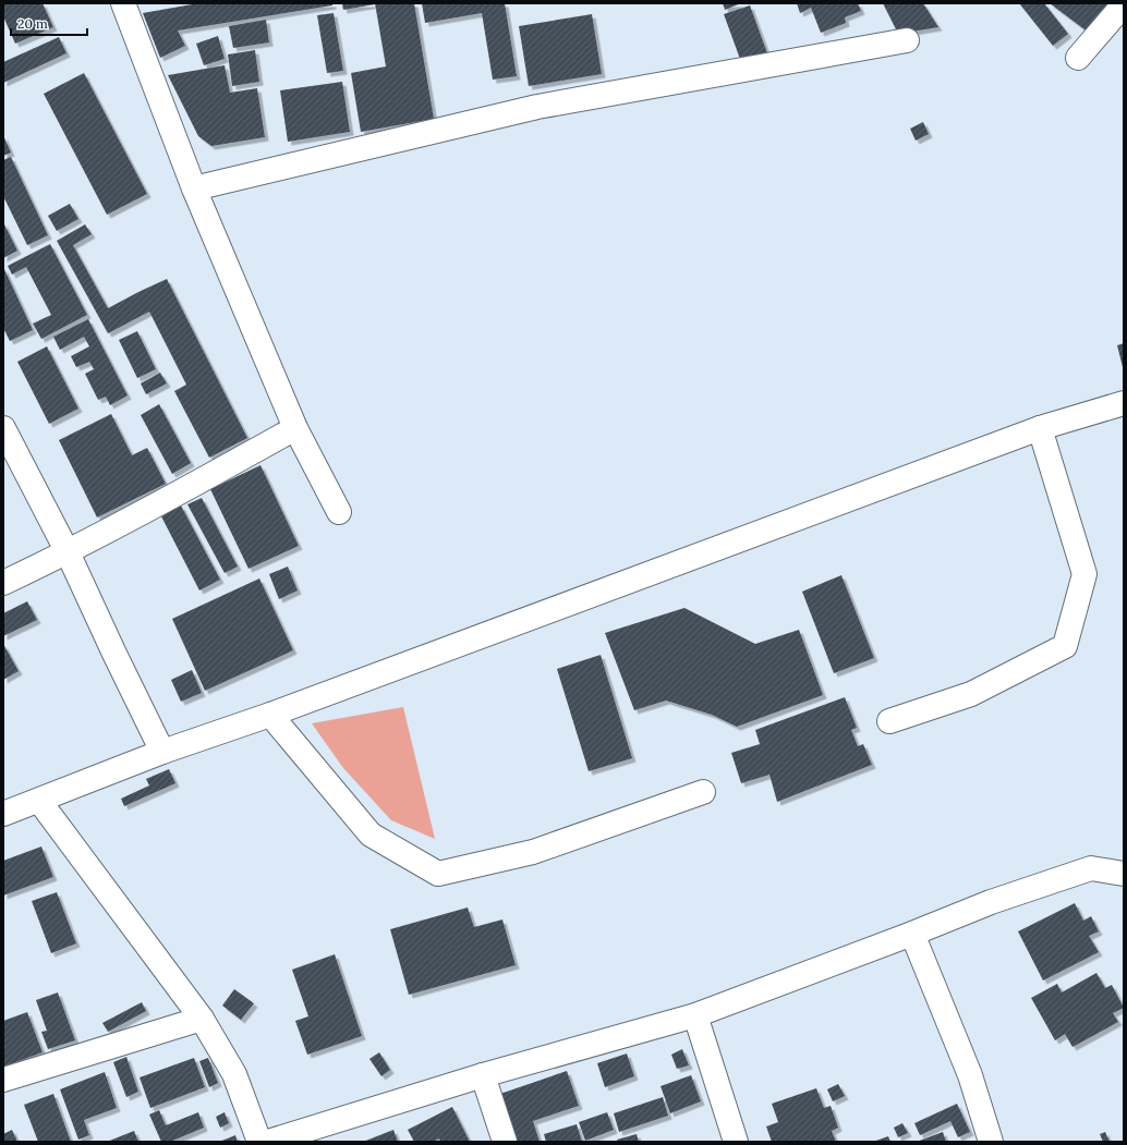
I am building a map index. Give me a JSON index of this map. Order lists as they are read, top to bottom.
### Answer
{
  "scale_bar": "20 m"
}
